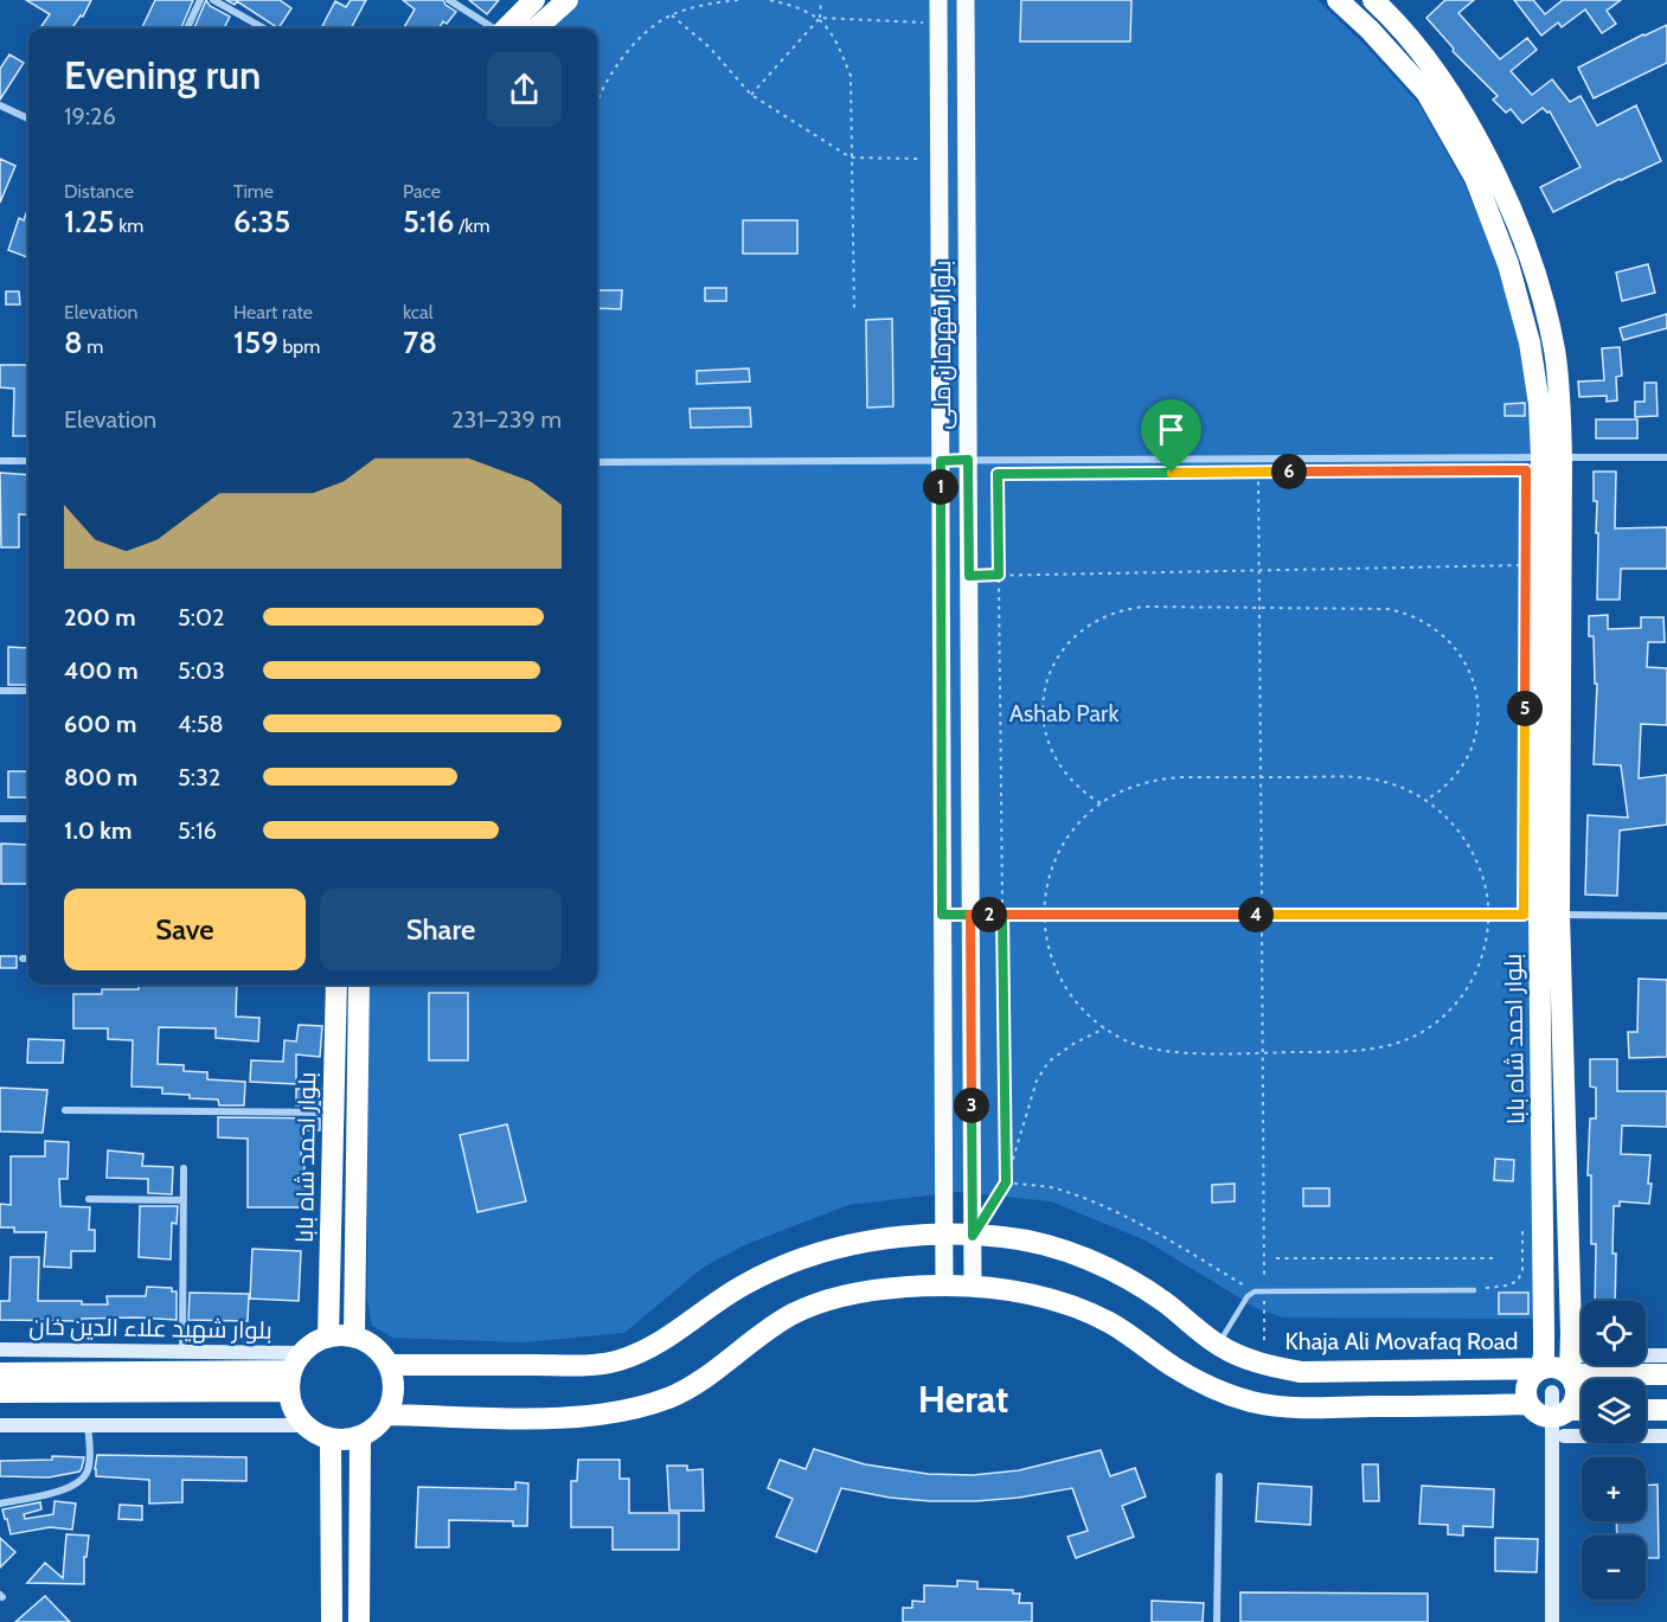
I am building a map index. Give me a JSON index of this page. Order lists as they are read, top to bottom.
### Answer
{
  "streets": {
    "highway": ["بلوار احمد شاه بابا", "Khaja Ali Movafaq Road"],
    "main road": ["بلوار قهرمان ملی"],
    "street": ["بلوار شهید علاء الدین خان"]
  },
  "crossings": [
    ["بلوار قهرمان ملی", "Khaja Ali Movafaq Road"],
    ["بلوار احمد شاه بابا", "بلوار شهید علاء الدین خان"],
    ["بلوار احمد شاه بابا", "Khaja Ali Movafaq Road"],
    ["بلوار شهید علاء الدین خان", "Khaja Ali Movafaq Road"]
  ],
  "districts": ["Herat"],
  "parks": ["Ashab Park"],
  "page": {
    "heading": ["Evening run", "19:26"],
    "stats": [
      ["Distance", "1.25 km"],
      ["Time", "6:35"],
      ["Pace", "5:16 /km"],
      ["Elevation", "8 m"],
      ["Heart rate", "159 bpm"],
      ["kcal", "78"]
    ],
    "chart": ["Elevation", "231–239 m"],
    "pins": [
      "6",
      "1",
      "5",
      "2",
      "4",
      "3"
    ],
    "list": [
      {
        "name": "200 m",
        "note": "5:02"
      },
      {
        "name": "400 m",
        "note": "5:03"
      },
      {
        "name": "600 m",
        "note": "4:58"
      },
      {
        "name": "800 m",
        "note": "5:32"
      },
      {
        "name": "1.0 km",
        "note": "5:16"
      }
    ],
    "buttons": ["Save", "Share"],
    "map_buttons": ["+", "−"]
  }
}
